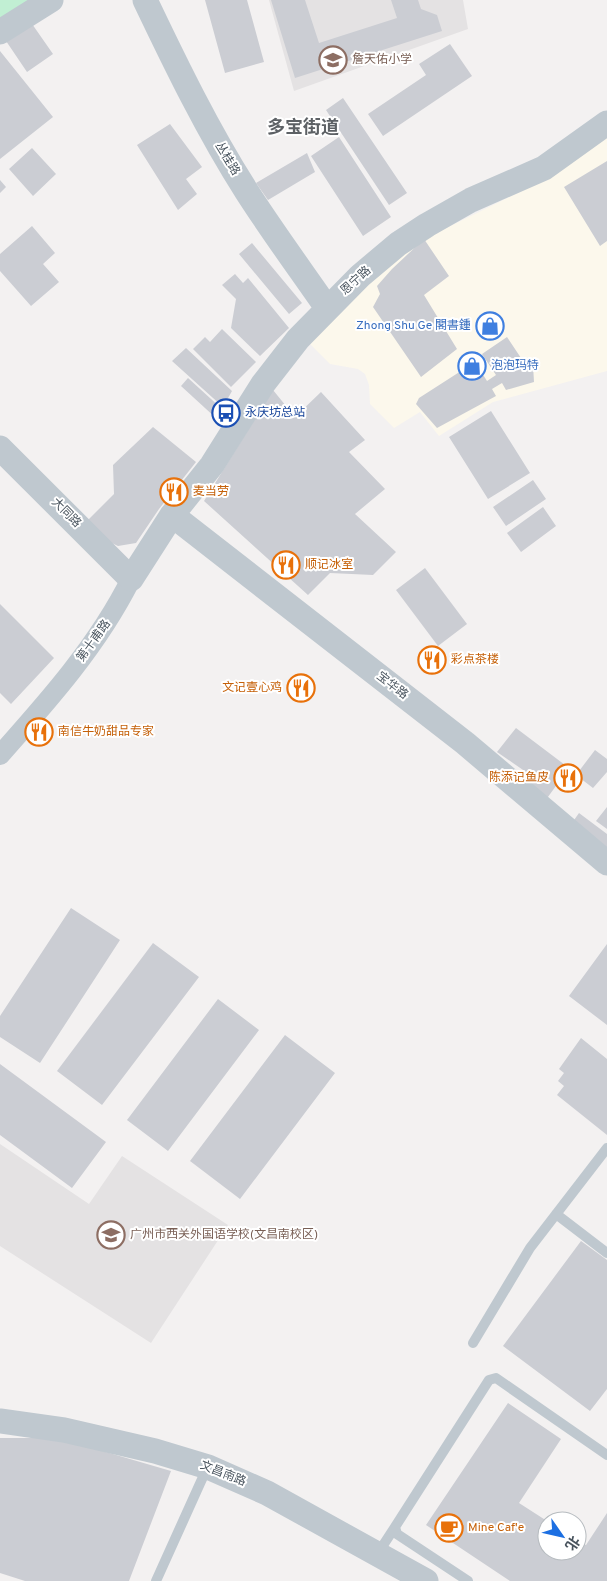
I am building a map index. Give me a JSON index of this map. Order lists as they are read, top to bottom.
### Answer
{
  "streets": {
    "street": [
      "丛桂路",
      "恩宁路",
      "大同路",
      "第十甫路",
      "宝华路",
      "文昌南路"
    ]
  },
  "crossings": [
    ["丛桂路", "恩宁路"],
    ["恩宁路", "第十甫路"],
    ["恩宁路", "宝华路"],
    ["大同路", "第十甫路"],
    ["第十甫路", "宝华路"]
  ],
  "districts": ["多宝街道"],
  "places": {
    "school or university": ["詹天佑小学", "广州市西关外国语学校(文昌南校区)"],
    "shop": ["Zhong Shu Ge 閣書鍾", "泡泡玛特"],
    "bus stop": ["永庆坊总站"],
    "restaurant": [
      "麦当劳",
      "顺记冰室",
      "彩点茶楼",
      "文记壹心鸡",
      "南信牛奶甜品专家",
      "陈添记鱼皮"
    ],
    "cafe": ["Mine Caf'e"]
  },
  "north": "bottom right"
}
